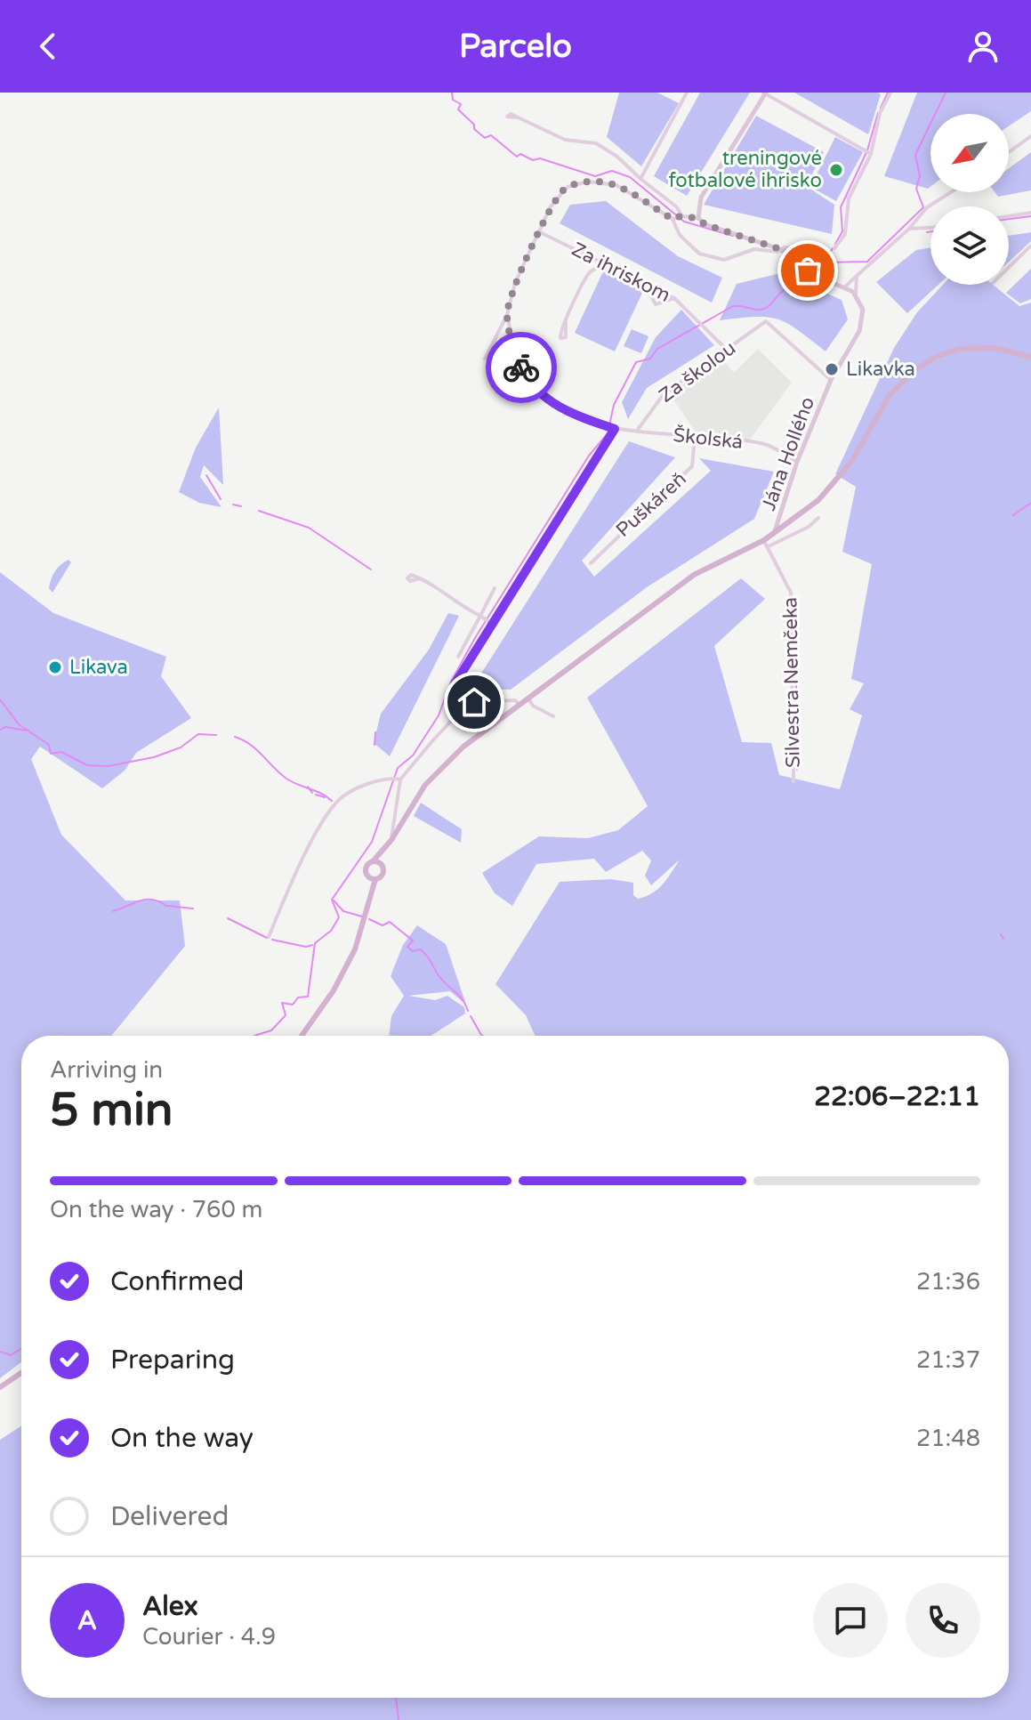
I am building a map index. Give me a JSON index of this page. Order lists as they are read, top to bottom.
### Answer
{
  "streets": {
    "street": [
      "Za ihriskom",
      "Za školou",
      "Školská",
      "Jána Hollého",
      "Puškáreň",
      "Silvestra Nemčeka"
    ]
  },
  "crossings": [
    ["Za ihriskom", "Za školou"],
    ["Za školou", "Školská"],
    ["Za školou", "Jána Hollého"],
    ["Školská", "Jána Hollého"],
    ["Školská", "Puškáreň"]
  ],
  "places": ["treningové fotbalové ihrisko", "Likavka", "Likava"],
  "north": "bottom left",
  "page": {
    "header": "Parcelo",
    "heading": ["5 min", "Arriving in", "22:06–22:11"],
    "panel": ["Alex", "Courier · 4.9"],
    "bar": "On the way · 760 m",
    "list": [
      ["Confirmed", "21:36"],
      ["Preparing", "21:37"],
      ["On the way", "21:48"],
      "Delivered"
    ],
    "round": "A"
  }
}
